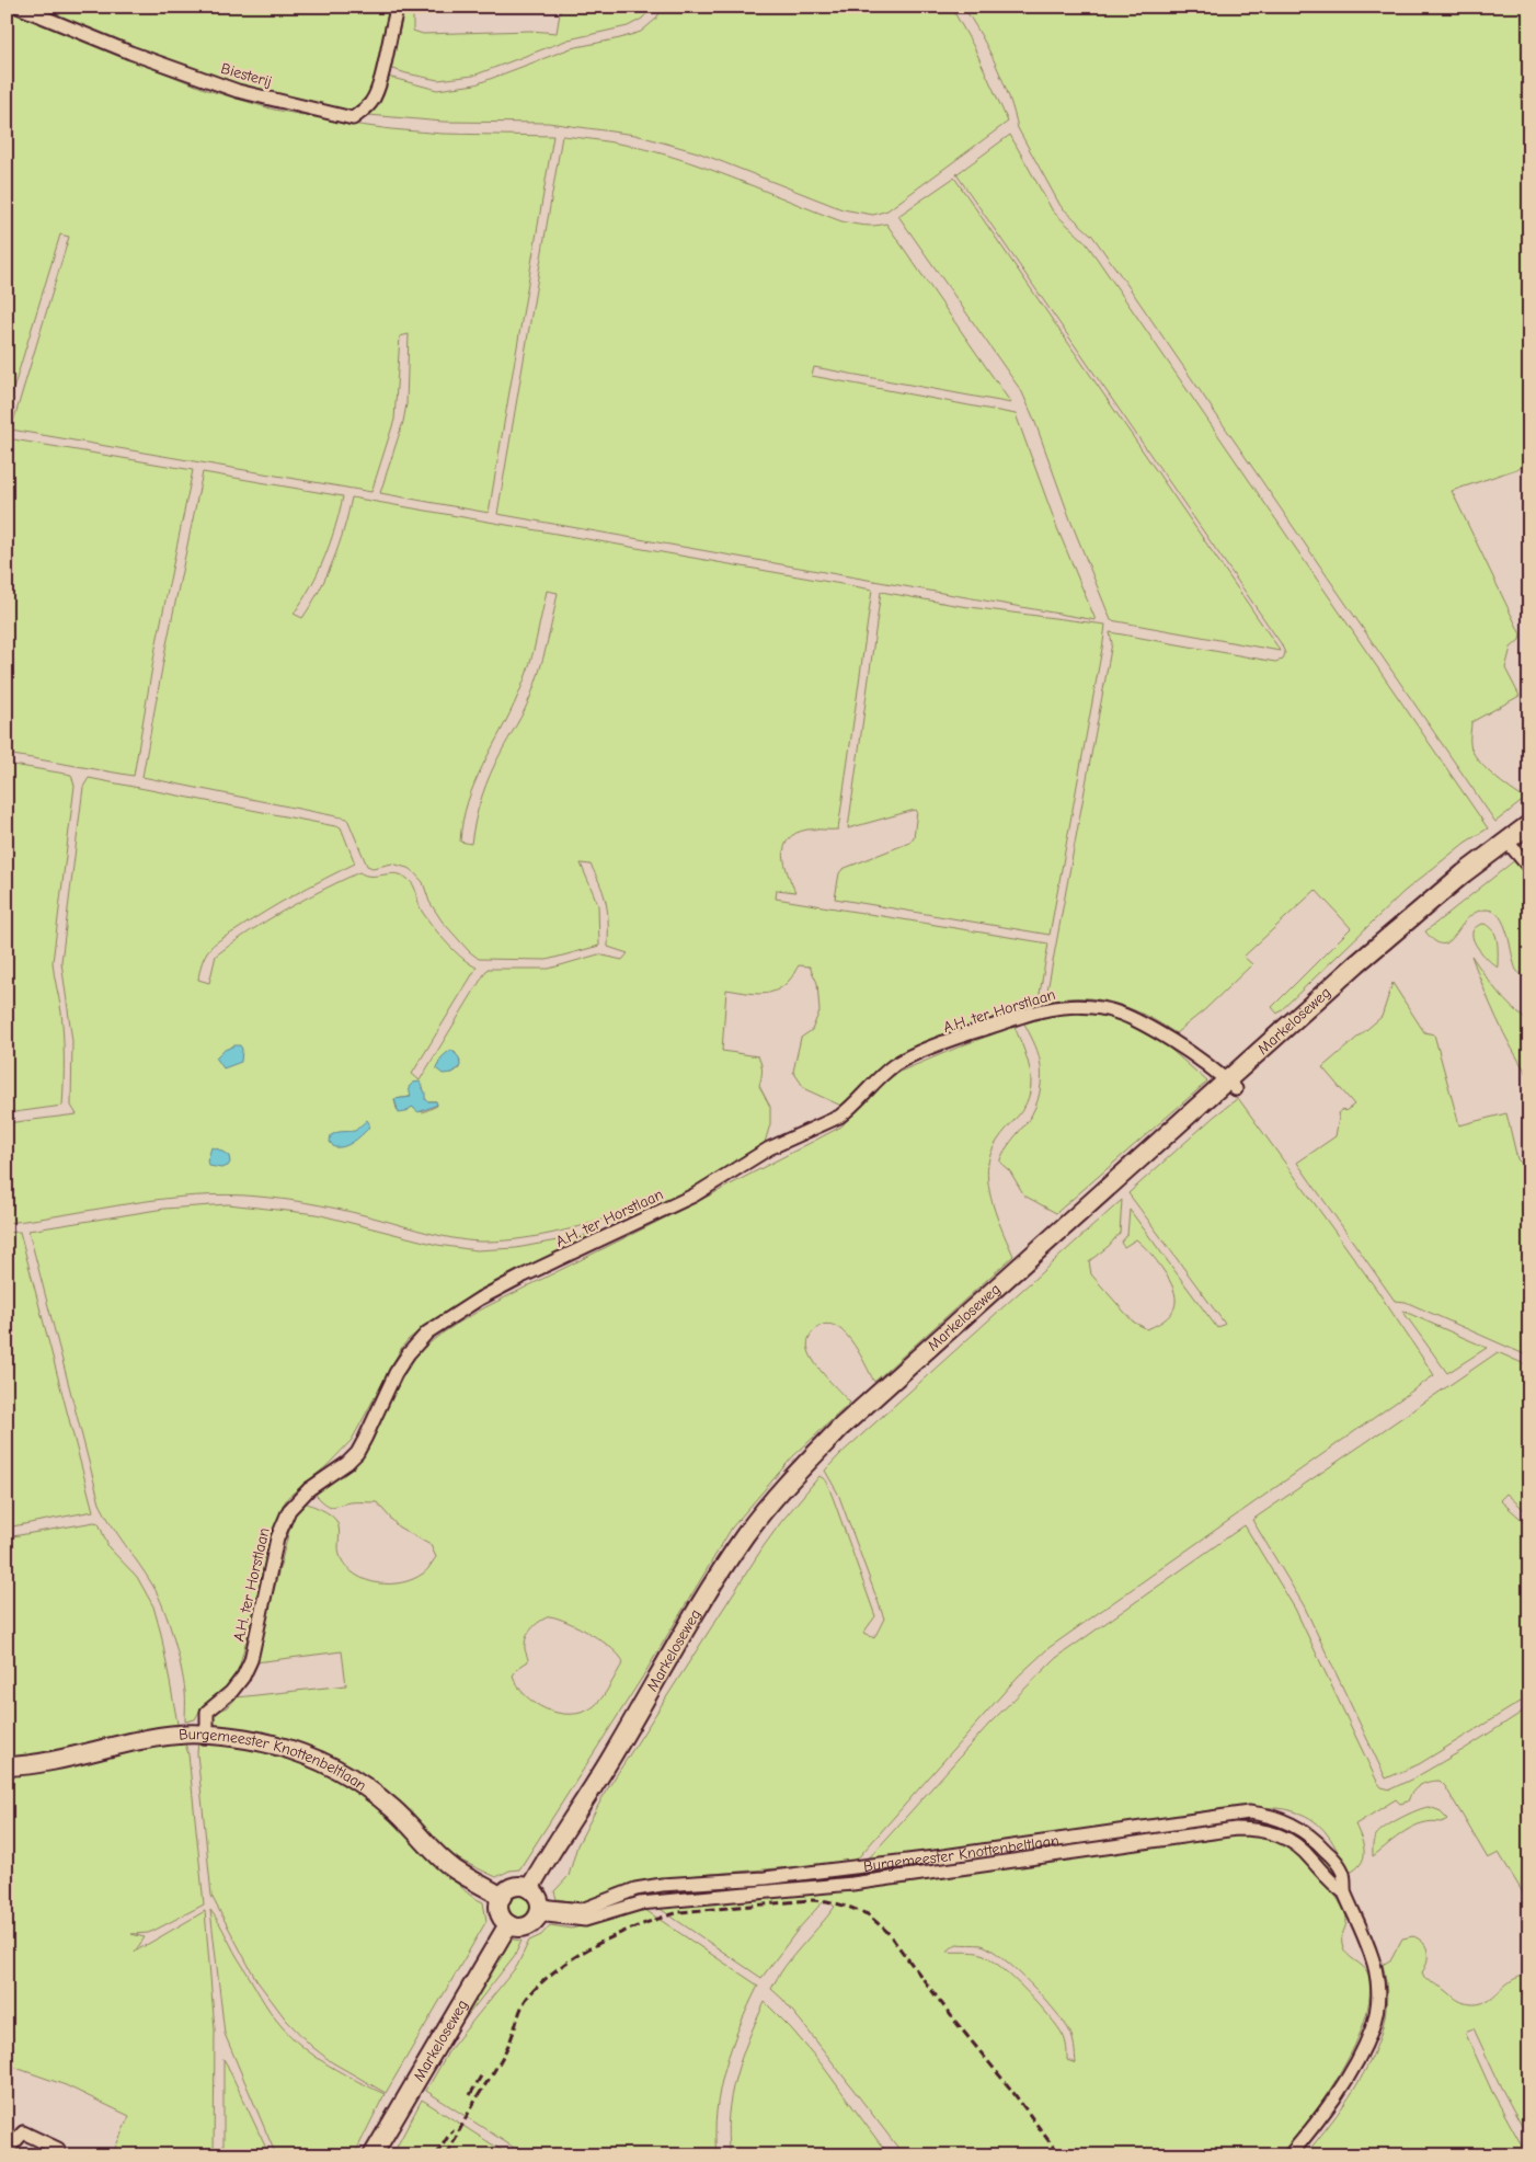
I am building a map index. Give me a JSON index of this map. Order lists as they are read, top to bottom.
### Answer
{
  "streets": {
    "main road": ["Markeloseweg", "Burgemeester Knottenbeltlaan"],
    "street": ["Biesterij", "A.H. ter Horstlaan"]
  },
  "crossings": [
    ["A.H. ter Horstlaan", "Markeloseweg"],
    ["A.H. ter Horstlaan", "Burgemeester Knottenbeltlaan"],
    ["Markeloseweg", "Burgemeester Knottenbeltlaan"]
  ]
}
